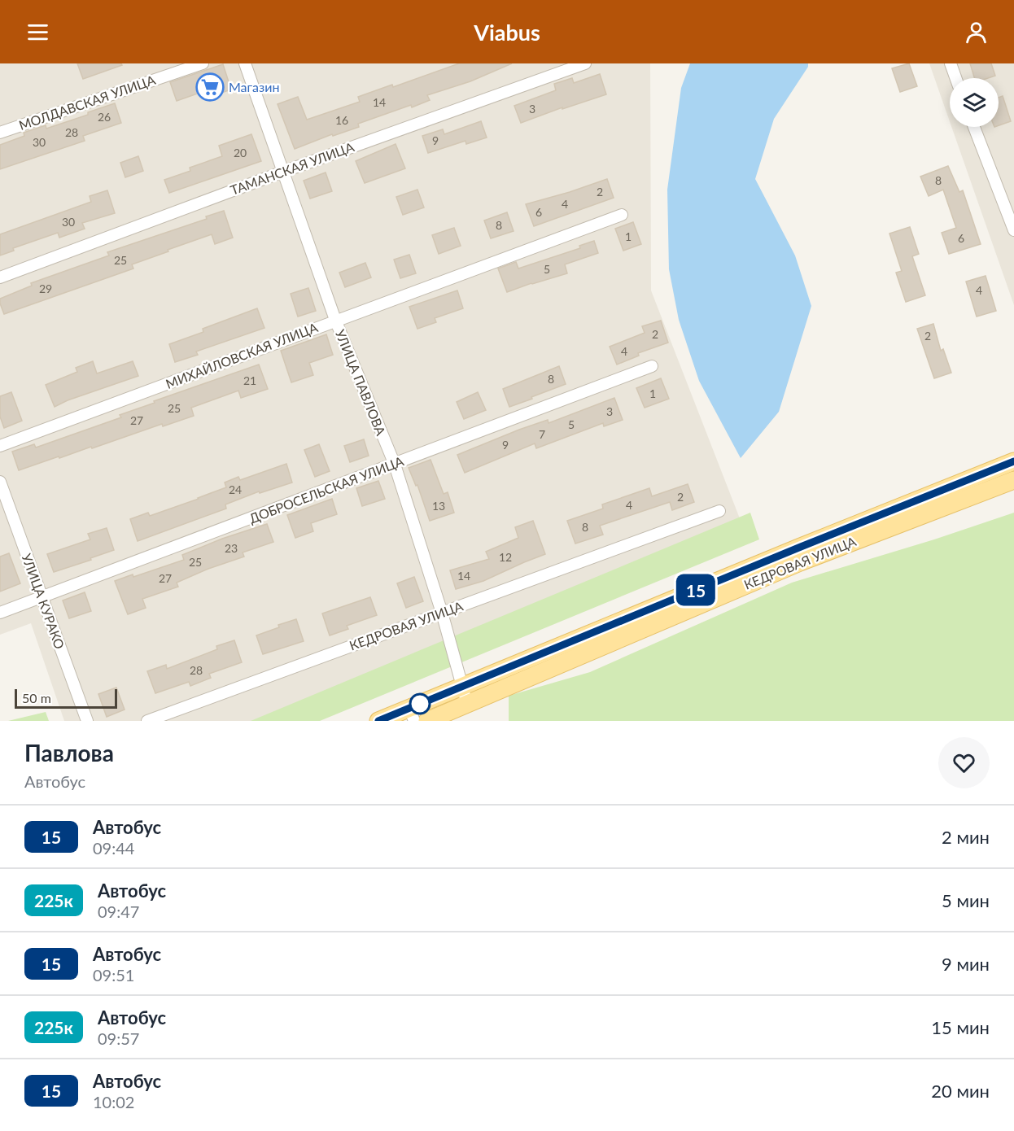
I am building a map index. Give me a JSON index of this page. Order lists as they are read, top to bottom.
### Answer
{
  "streets": {
    "main road": ["КЕДРОВАЯ УЛИЦА"],
    "street": [
      "МОЛДАВСКАЯ УЛИЦА",
      "ТАМАНСКАЯ УЛИЦА",
      "МИХАЙЛОВСКАЯ УЛИЦА",
      "УЛИЦА ПАВЛОВА",
      "ДОБРОСЕЛЬСКАЯ УЛИЦА",
      "УЛИЦА КУРАКО"
    ]
  },
  "crossings": [
    ["ТАМАНСКАЯ УЛИЦА", "УЛИЦА ПАВЛОВА"],
    ["МИХАЙЛОВСКАЯ УЛИЦА", "УЛИЦА ПАВЛОВА"],
    ["УЛИЦА ПАВЛОВА", "ДОБРОСЕЛЬСКАЯ УЛИЦА"],
    ["УЛИЦА ПАВЛОВА", "КЕДРОВАЯ УЛИЦА"],
    ["ДОБРОСЕЛЬСКАЯ УЛИЦА", "УЛИЦА КУРАКО"]
  ],
  "places": {
    "supermarket": ["Магазин"]
  },
  "lines": ["bus line 15"],
  "house_numbers": [
    "14",
    "3",
    "26",
    "16",
    "28",
    "9",
    "30",
    "20",
    "8",
    "2",
    "4",
    "6",
    "30",
    "8",
    "1",
    "6",
    "25",
    "5",
    "29",
    "4",
    "2",
    "2",
    "4",
    "8",
    "21",
    "1",
    "25",
    "3",
    "27",
    "5",
    "7",
    "9",
    "24",
    "2",
    "4",
    "13",
    "8",
    "23",
    "12",
    "25",
    "14",
    "27",
    "28"
  ],
  "scale_bar": "50 m",
  "page": {
    "header": "Viabus",
    "on_map": "15",
    "scale": "50 m",
    "heading": ["Павлова", "Автобус"],
    "list": [
      {
        "mark": "15",
        "name": "Автобус",
        "note": "09:44",
        "value": "2 мин"
      },
      {
        "mark": "225к",
        "name": "Автобус",
        "note": "09:47",
        "value": "5 мин"
      },
      {
        "mark": "15",
        "name": "Автобус",
        "note": "09:51",
        "value": "9 мин"
      },
      {
        "mark": "225к",
        "name": "Автобус",
        "note": "09:57",
        "value": "15 мин"
      },
      {
        "mark": "15",
        "name": "Автобус",
        "note": "10:02",
        "value": "20 мин"
      }
    ]
  }
}
